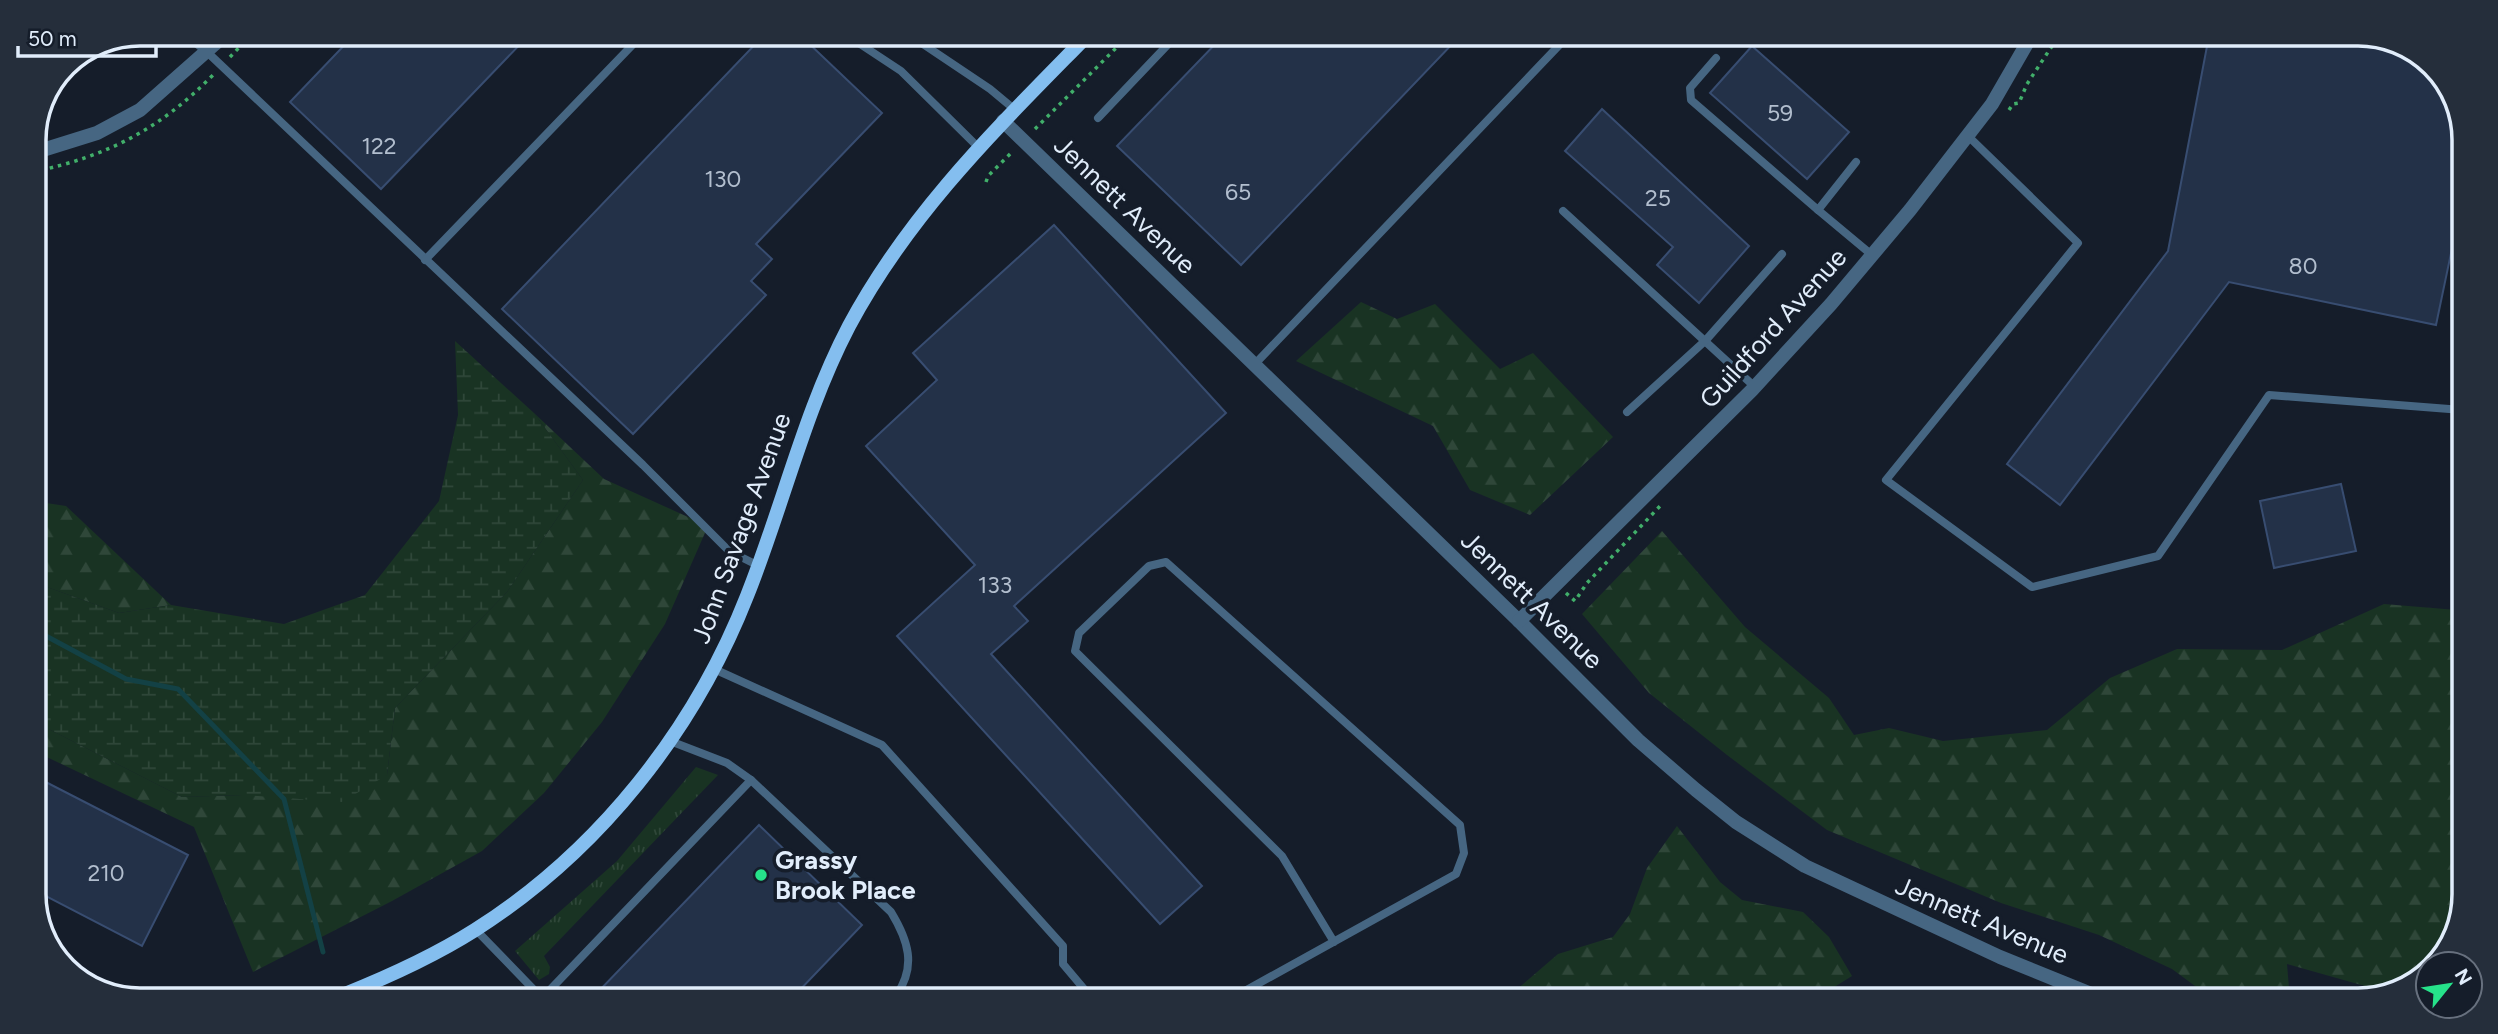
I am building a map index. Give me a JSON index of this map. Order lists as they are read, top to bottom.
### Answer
{
  "streets": {
    "main road": ["John Savage Avenue"],
    "street": ["Jennett Avenue", "Guildford Avenue"]
  },
  "crossings": [
    ["Jennett Avenue", "Guildford Avenue"],
    ["Jennett Avenue", "John Savage Avenue"]
  ],
  "places": ["Grassy Brook Place"],
  "house_numbers": [
    "59",
    "122",
    "130",
    "65",
    "25",
    "80",
    "133",
    "210"
  ],
  "scale_bar": "50 m",
  "north": "top right"
}
